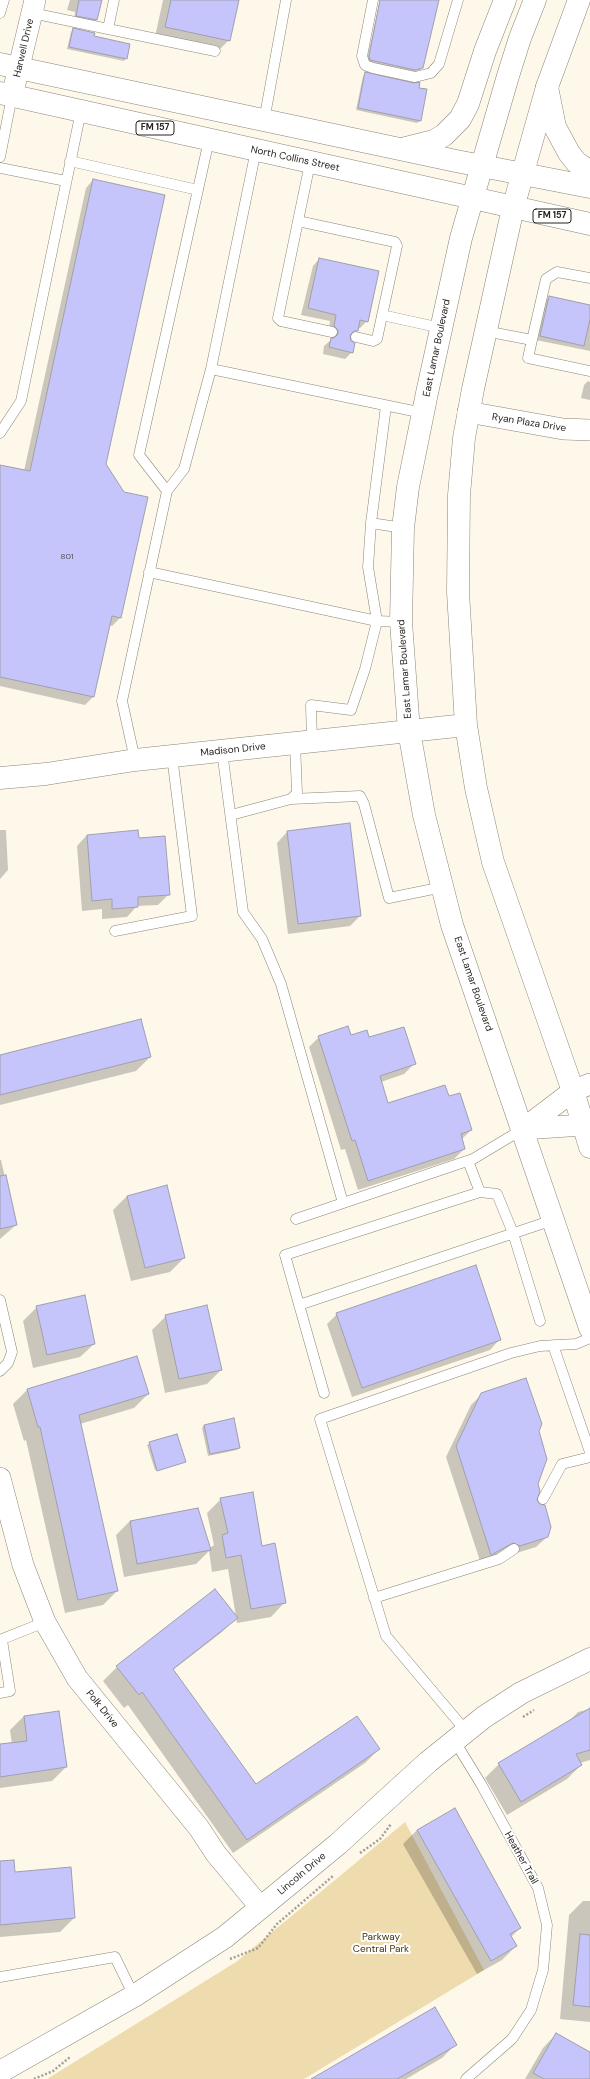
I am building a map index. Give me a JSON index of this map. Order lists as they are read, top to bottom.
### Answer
{
  "streets": {
    "main road": [
      "FM 157",
      "North Collins Street",
      "East Lamar Boulevard",
      "Madison Drive",
      "Lincoln Drive"
    ],
    "street": ["Harwell Drive", "Ryan Plaza Drive", "Polk Drive"],
    "lane": ["Heather Trail"]
  },
  "crossings": [
    ["Harwell Drive", "North Collins Street"],
    ["North Collins Street", "East Lamar Boulevard"],
    ["East Lamar Boulevard", "Madison Drive"],
    ["Polk Drive", "Lincoln Drive"],
    ["Heather Trail", "Lincoln Drive"]
  ],
  "parks": ["Parkway Central Park"],
  "house_numbers": ["801"]
}
